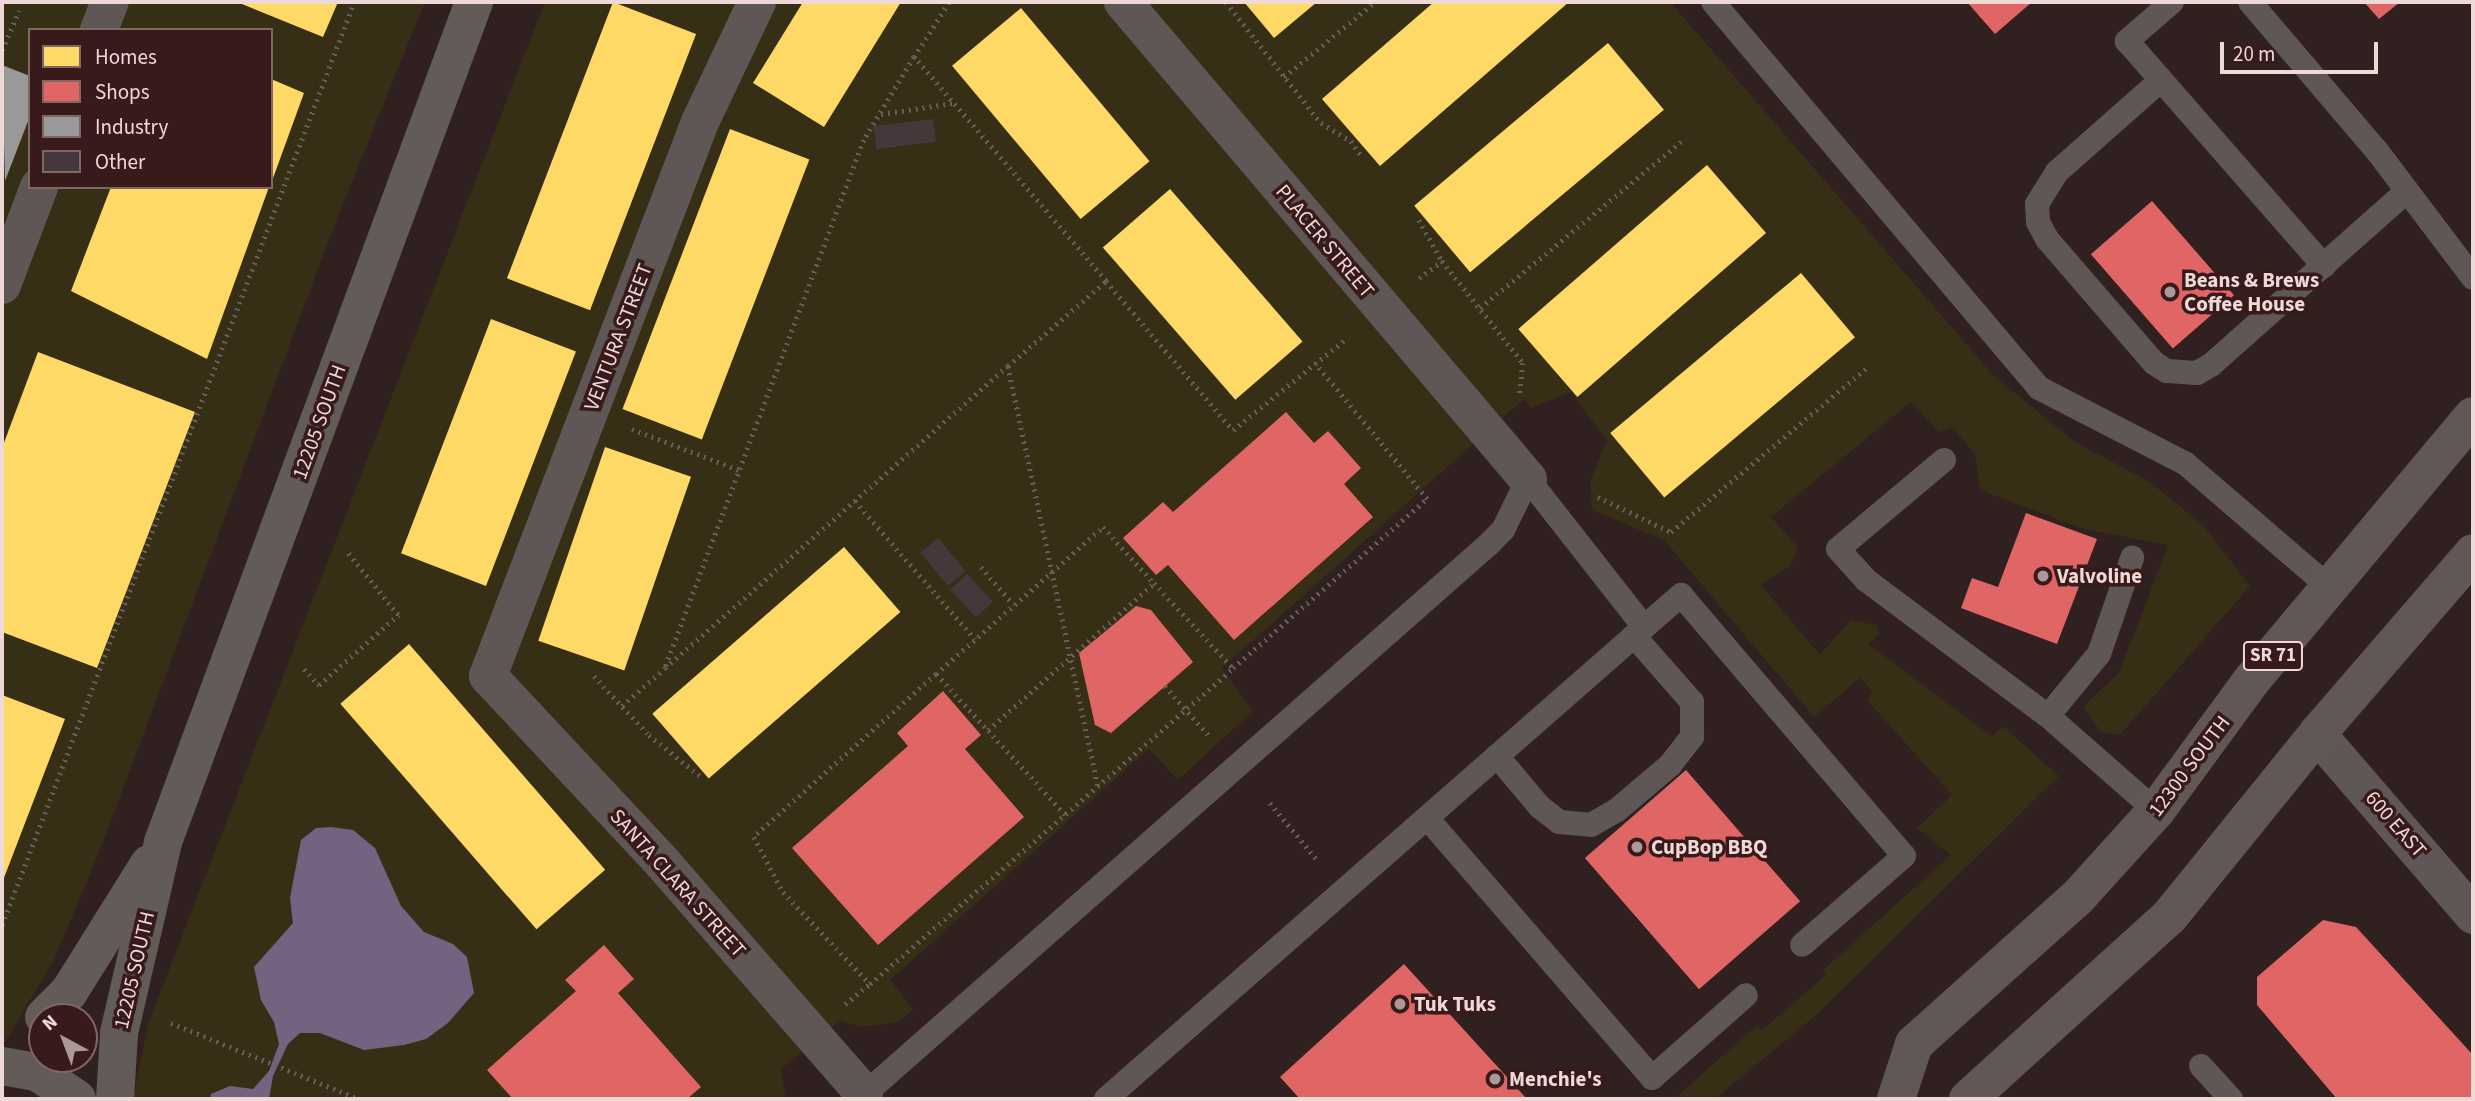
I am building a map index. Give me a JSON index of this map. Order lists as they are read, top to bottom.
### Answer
{
  "streets": {
    "main road": ["SR 71", "12300 SOUTH"],
    "street": [
      "PLACER STREET",
      "VENTURA STREET",
      "12205 SOUTH",
      "600 EAST",
      "SANTA CLARA STREET"
    ]
  },
  "crossings": [
    ["VENTURA STREET", "SANTA CLARA STREET"]
  ],
  "places": [
    "Beans & Brews Coffee House",
    "Valvoline",
    "CupBop BBQ",
    "Tuk Tuks",
    "Menchie's"
  ],
  "legend": [
    "Homes",
    "Shops",
    "Industry",
    "Other"
  ],
  "scale_bar": "20 m",
  "north": "top left"
}
